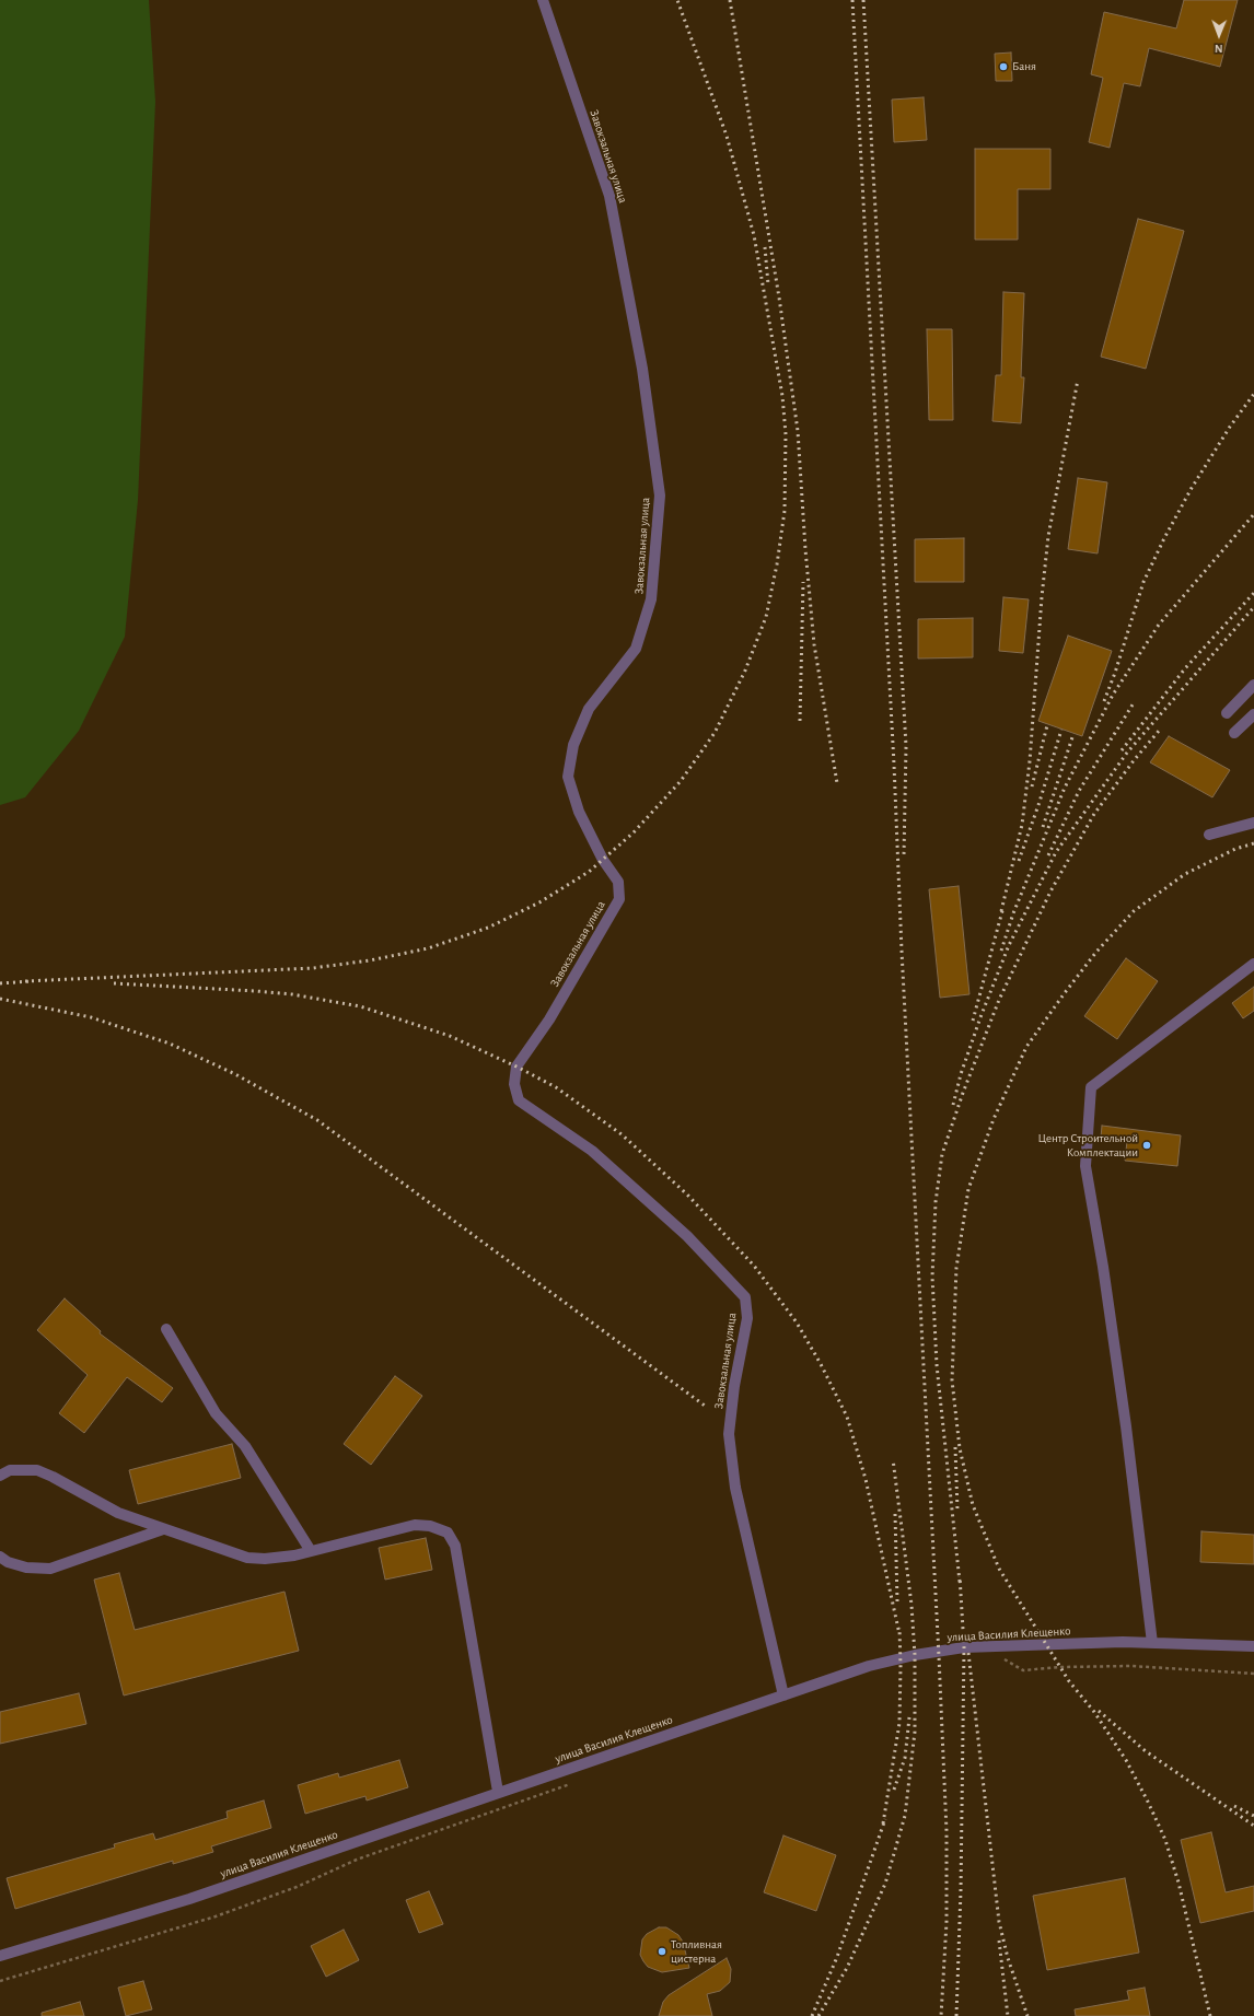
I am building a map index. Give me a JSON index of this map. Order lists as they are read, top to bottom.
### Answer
{
  "streets": {
    "street": ["Завокзальная улица", "улица Василия Клещенко"]
  },
  "crossings": [
    ["Завокзальная улица", "улица Василия Клещенко"]
  ],
  "places": ["Баня", "Центр Строительной Комплектации", "Топливная цистерна"],
  "north": "bottom"
}
